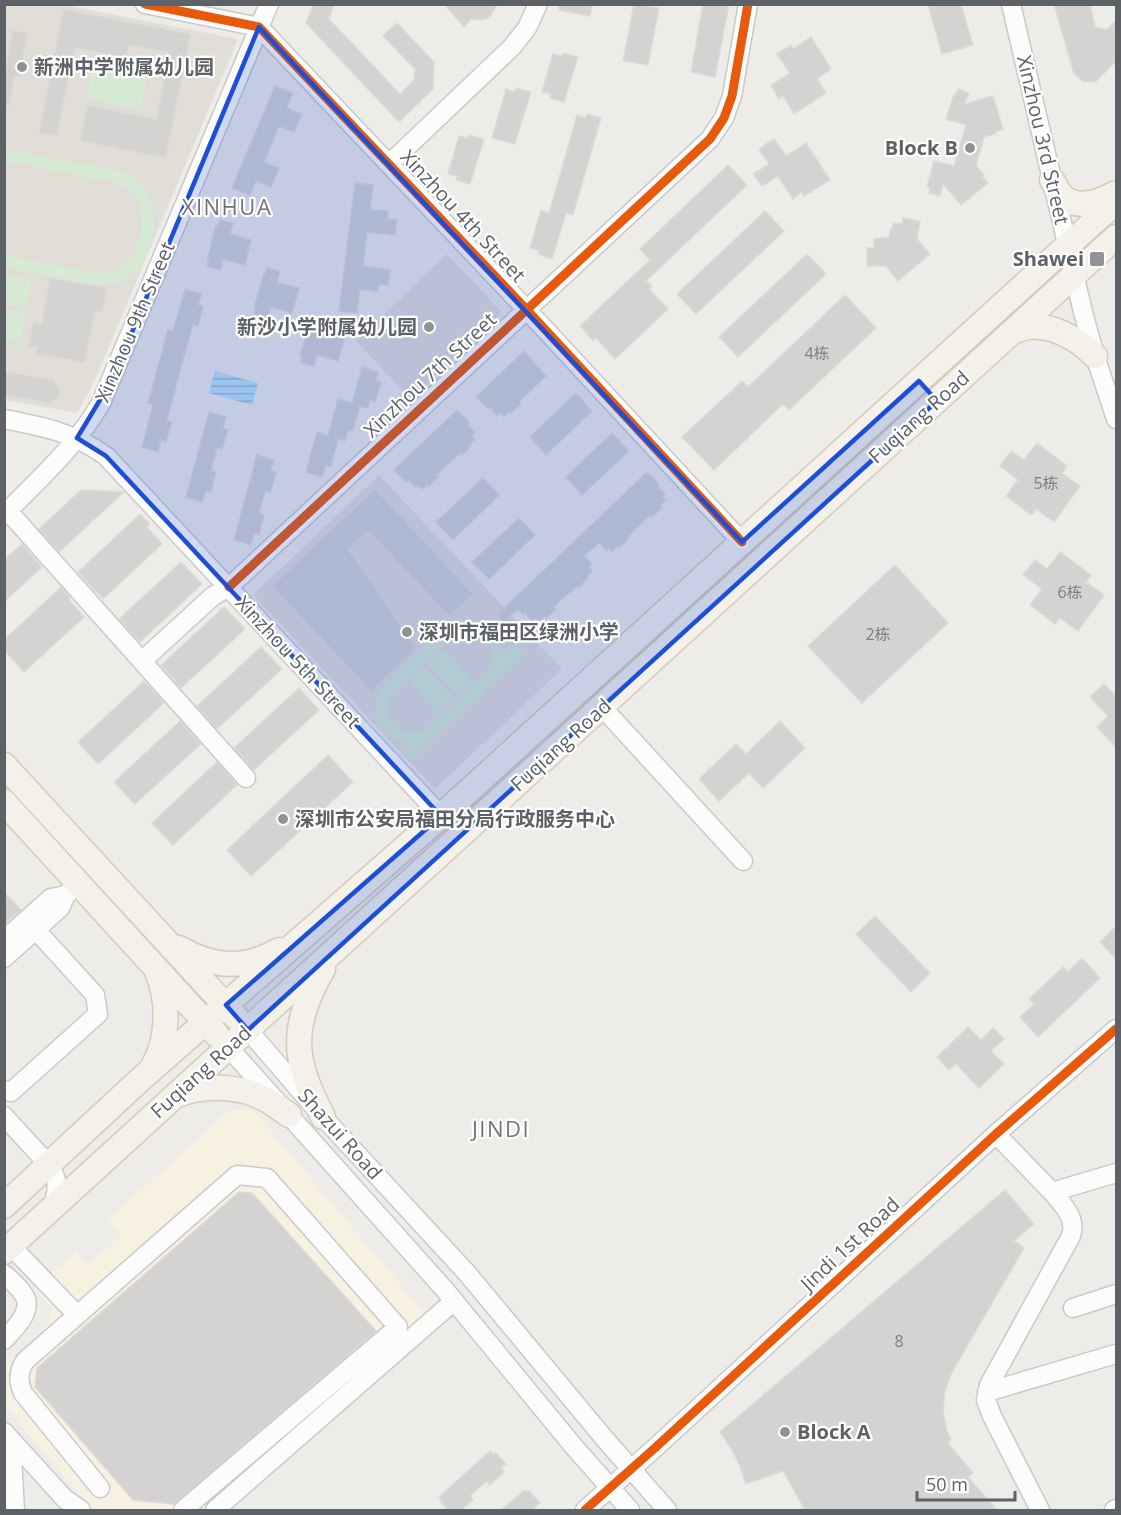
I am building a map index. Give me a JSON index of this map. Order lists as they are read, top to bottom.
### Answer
{
  "streets": {
    "main road": ["Fuqiang Road", "Shazui Road"],
    "street": [
      "Xinzhou 3rd Street",
      "Xinzhou 4th Street",
      "Xinzhou 9th Street",
      "Xinzhou 7th Street",
      "Xinzhou 5th Street",
      "Jindi 1st Road"
    ]
  },
  "crossings": [
    ["Xinzhou 3rd Street", "Fuqiang Road"],
    ["Xinzhou 4th Street", "Xinzhou 9th Street"],
    ["Xinzhou 4th Street", "Xinzhou 7th Street"],
    ["Xinzhou 4th Street", "Fuqiang Road"],
    ["Xinzhou 9th Street", "Xinzhou 5th Street"],
    ["Xinzhou 7th Street", "Xinzhou 5th Street"],
    ["Fuqiang Road", "Xinzhou 5th Street"],
    ["Fuqiang Road", "Shazui Road"],
    ["Shazui Road", "Jindi 1st Road"]
  ],
  "districts": ["XINHUA", "JINDI"],
  "places": {
    "other": [
      "新洲中学附属幼儿园",
      "Block B",
      "新沙小学附属幼儿园",
      "深圳市福田区绿洲小学",
      "深圳市公安局福田分局行政服务中心",
      "Block A"
    ],
    "transit": ["Shawei"]
  },
  "house_numbers": [
    "4栋",
    "5栋",
    "6栋",
    "2栋",
    "8"
  ],
  "scale_bar": "50 m"
}
